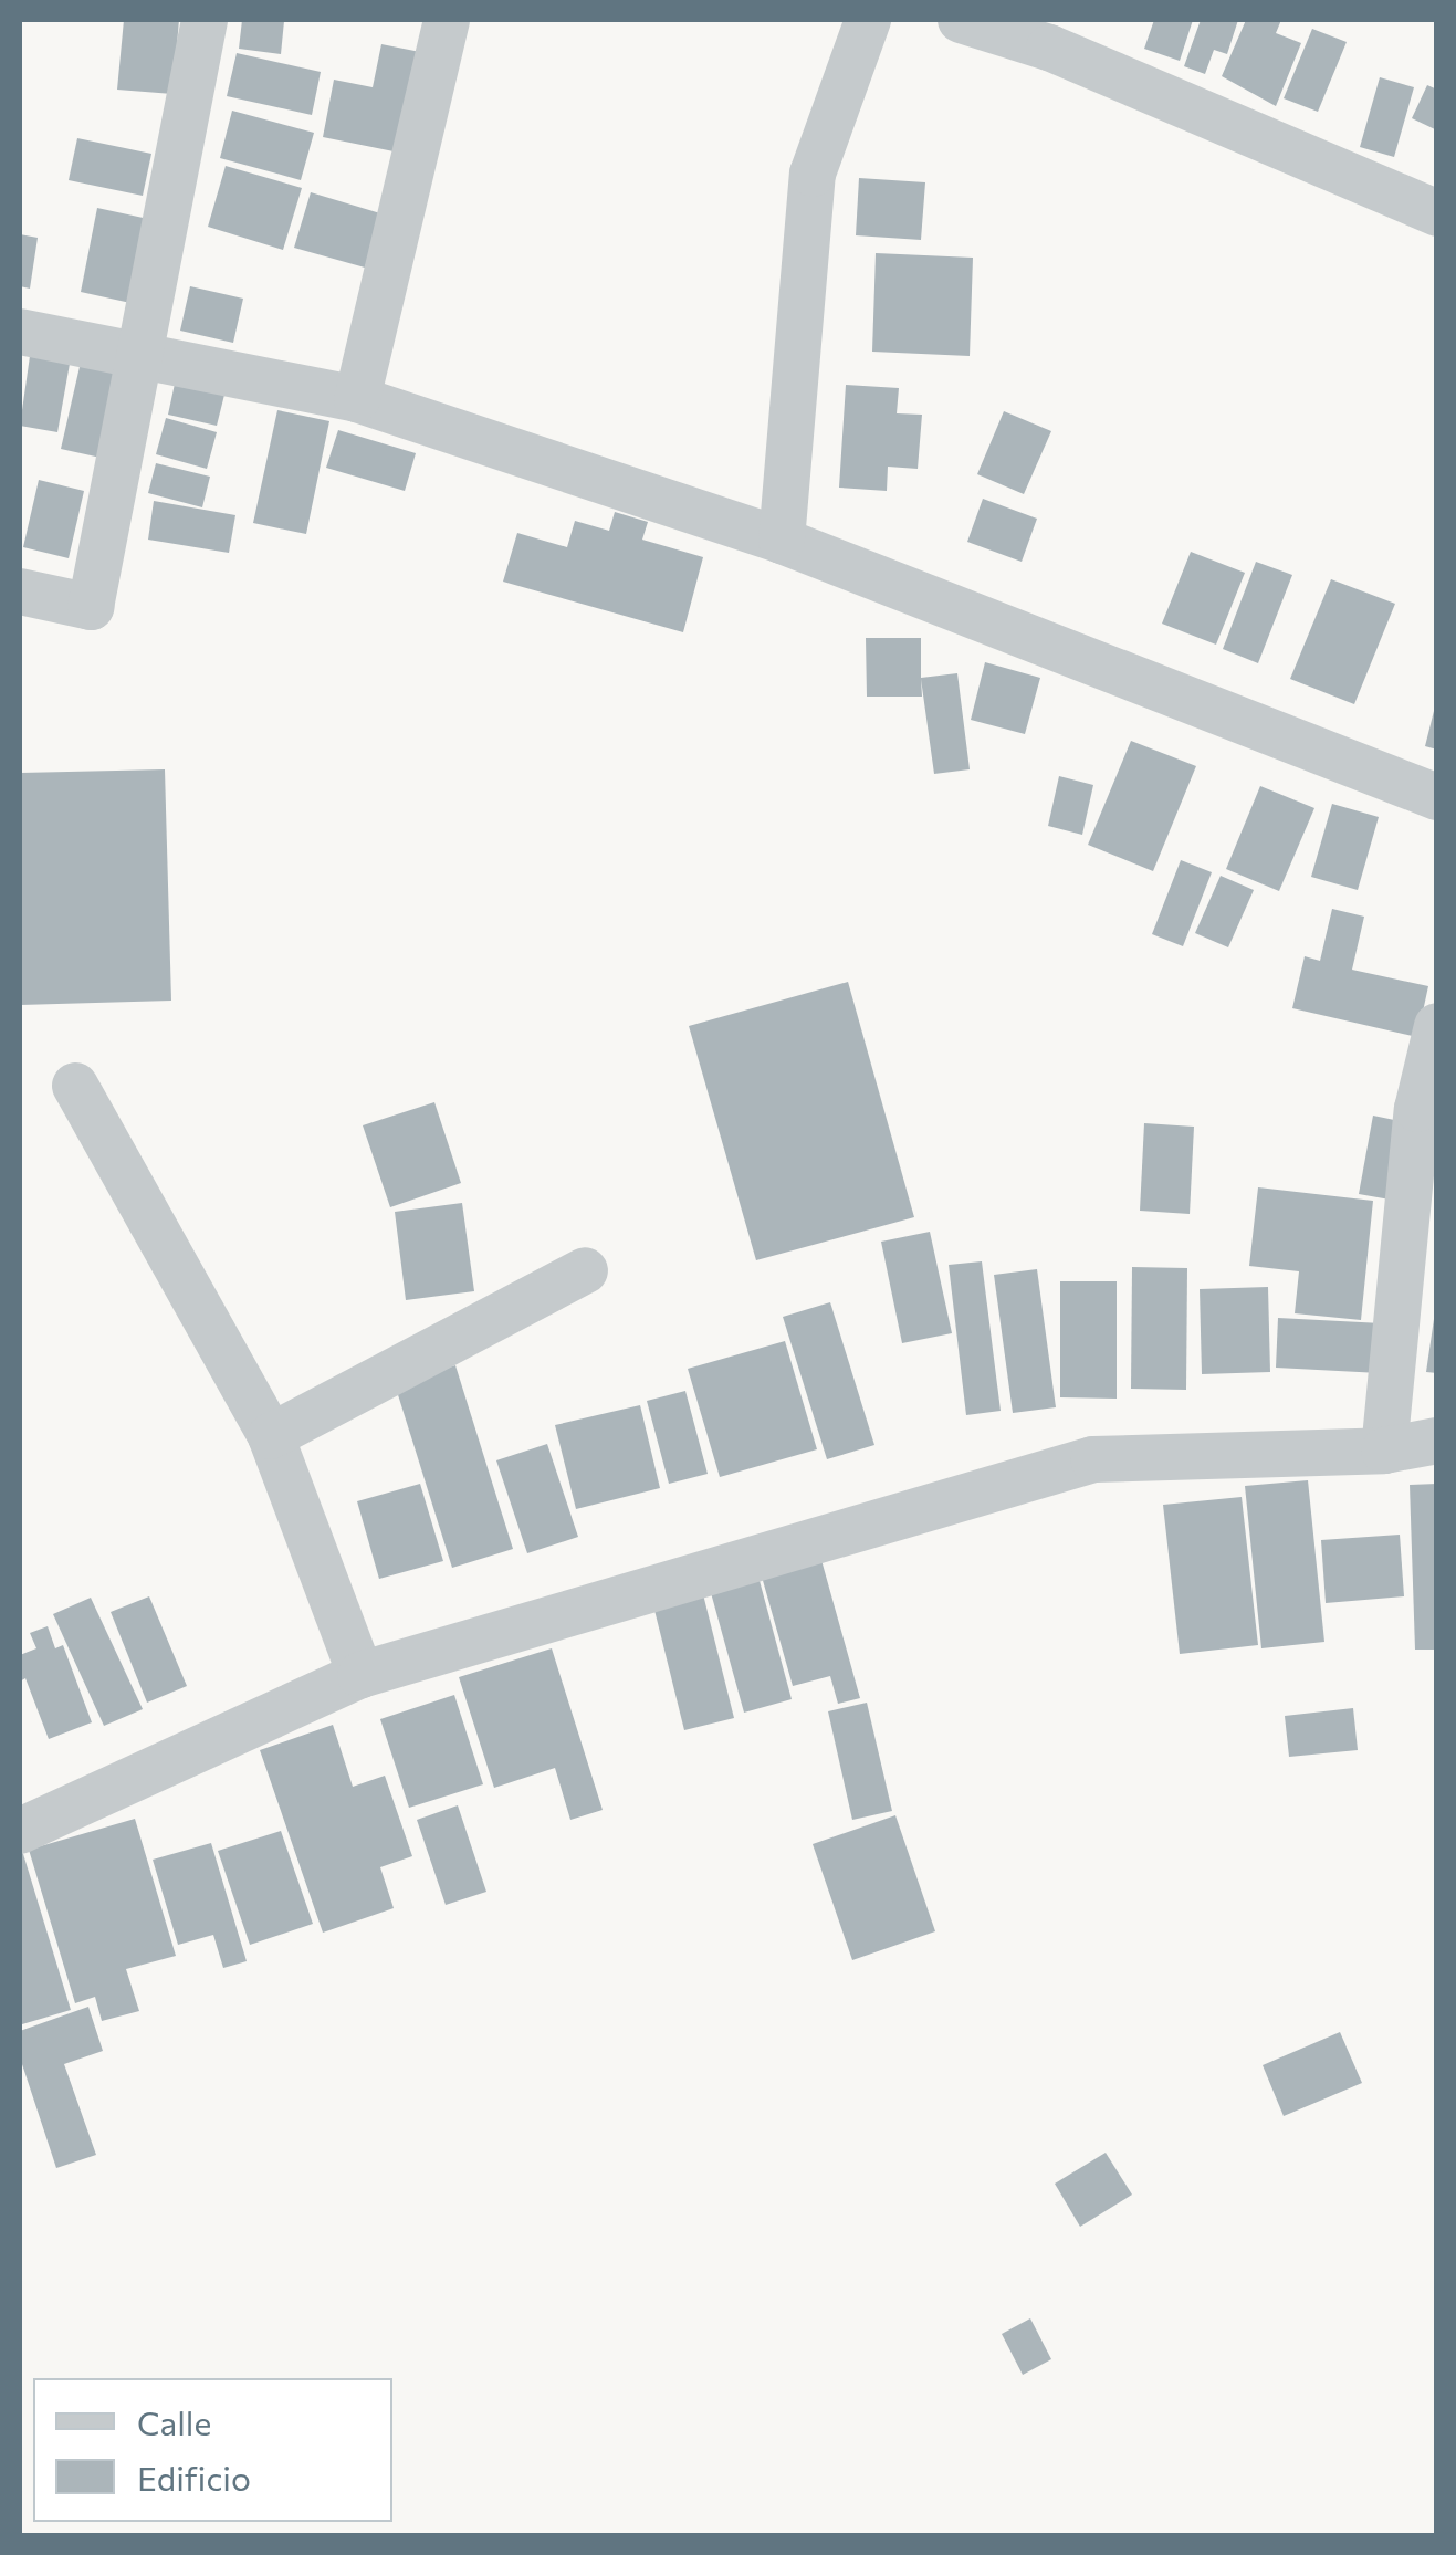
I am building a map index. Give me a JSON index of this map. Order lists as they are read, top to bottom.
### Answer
{
  "legend": ["Calle", "Edificio"]
}
